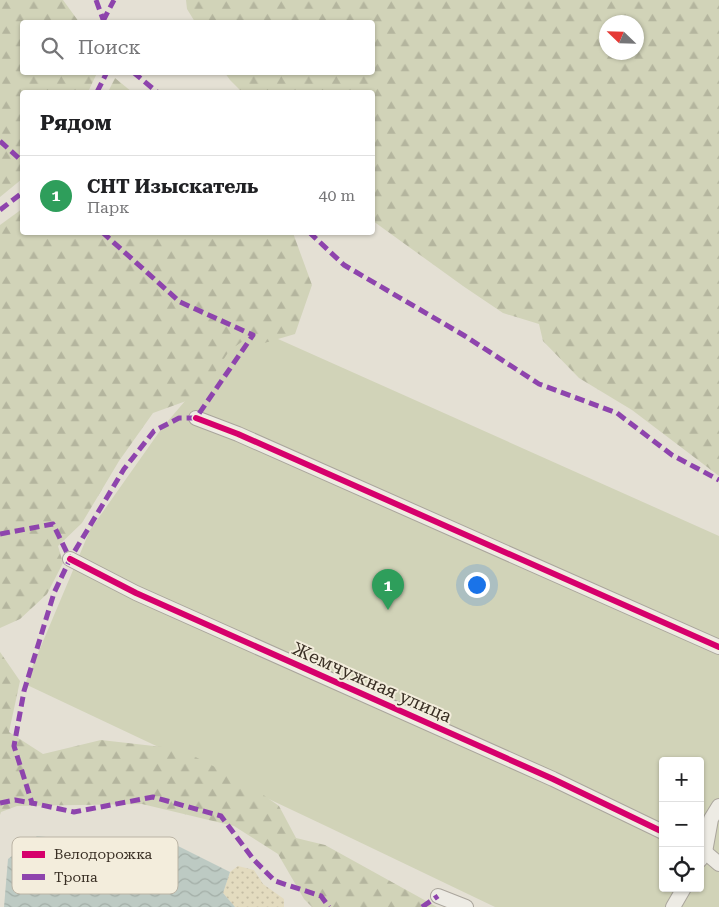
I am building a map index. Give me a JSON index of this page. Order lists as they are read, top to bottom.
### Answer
{
  "streets": {
    "street": ["Жемчужная улица"]
  },
  "legend": ["Велодорожка", "Тропа"],
  "north": "top left",
  "page": {
    "search": "Поиск",
    "heading": "Рядом",
    "list": [
      {
        "mark": "1",
        "name": "СНТ Изыскатель",
        "note": "Парк",
        "value": "40 m"
      }
    ],
    "pins": "1",
    "map_buttons": ["+", "−"]
  }
}
